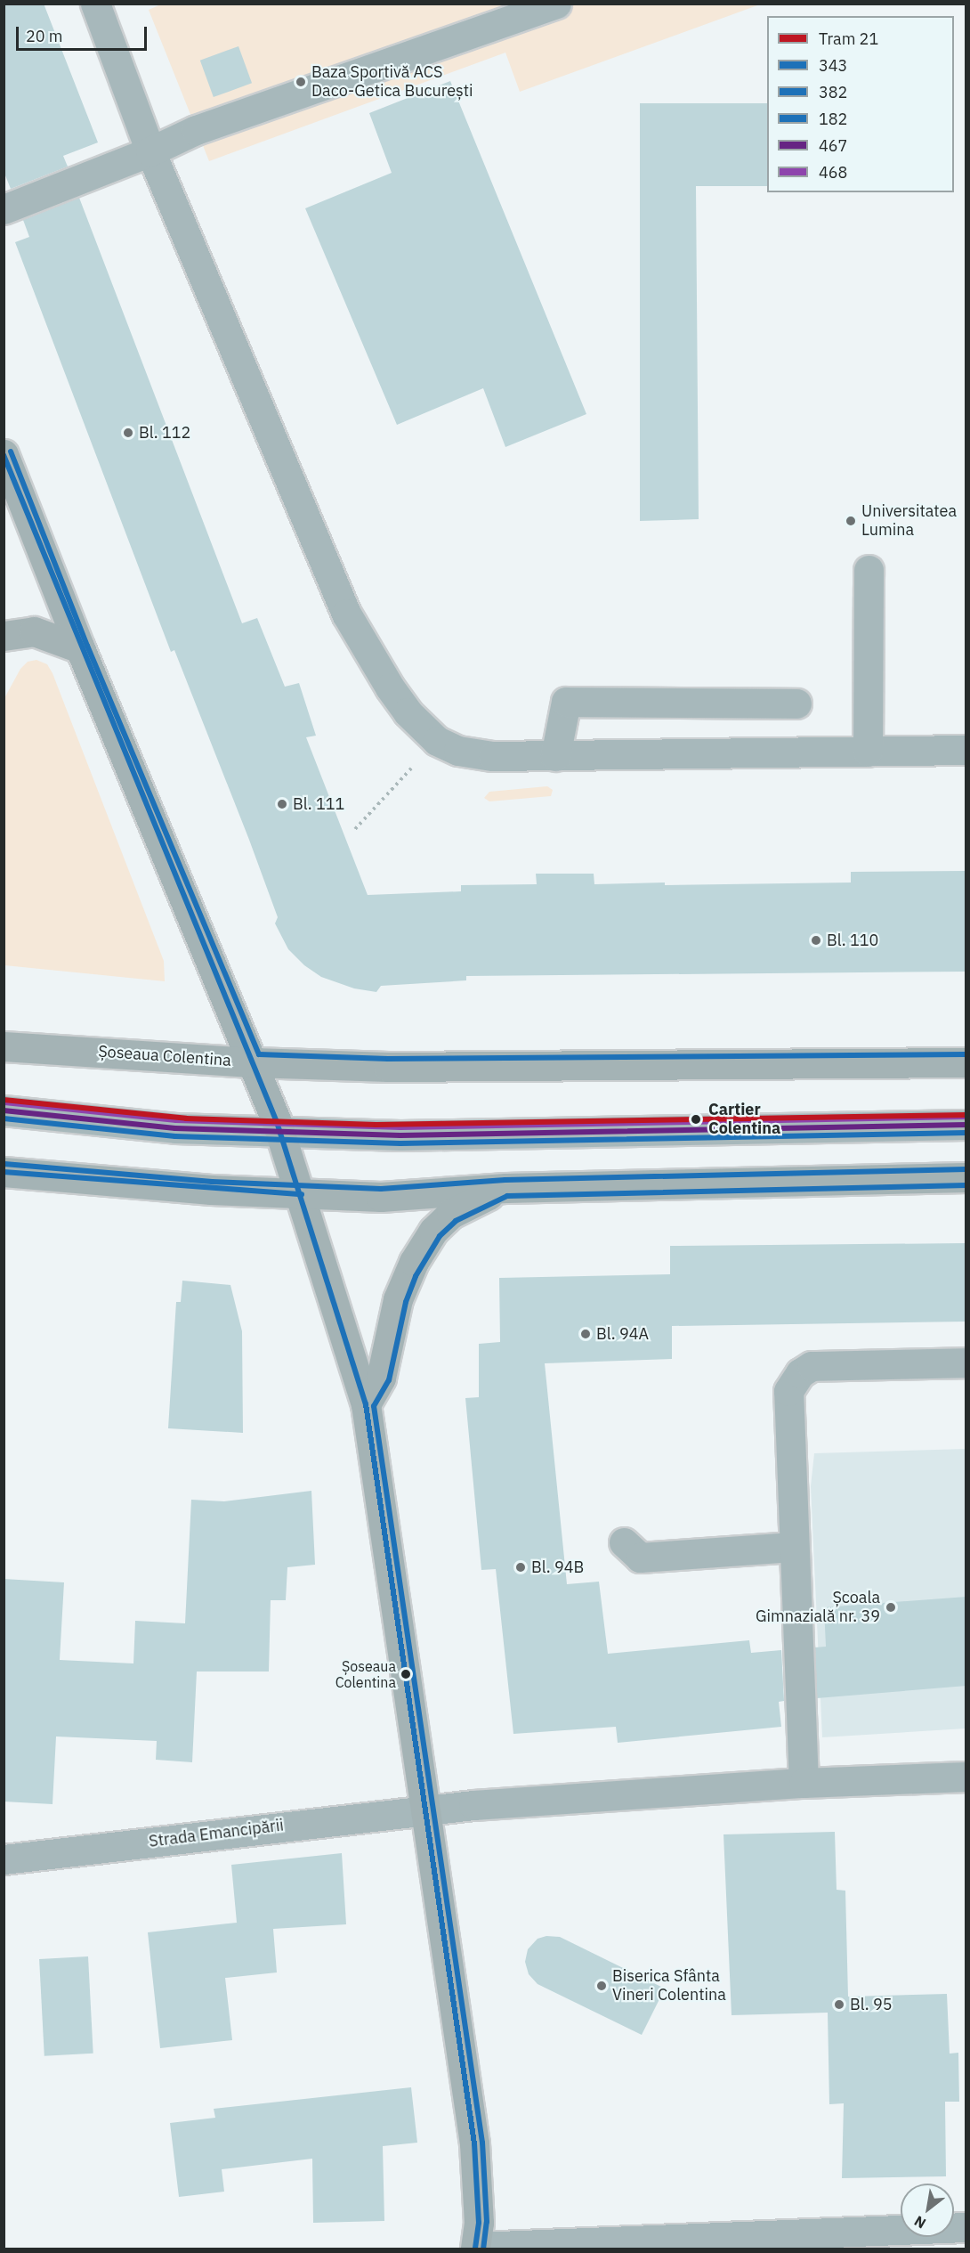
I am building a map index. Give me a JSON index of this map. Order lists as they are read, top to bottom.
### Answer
{
  "streets": {
    "main road": ["Șoseaua Colentina"],
    "street": ["Strada Emancipării"]
  },
  "places": [
    "Baza Sportivă ACS Daco-Getica București",
    "Bl. 112",
    "Universitatea Lumina",
    "Bl. 111",
    "Bl. 110",
    "Cartier Colentina",
    "Bl. 94A",
    "Bl. 94B",
    "Școala Gimnazială nr. 39",
    "Șoseaua Colentina",
    "Biserica Sfânta Vineri Colentina",
    "Bl. 95"
  ],
  "lines": [
    "transit line 182",
    "transit line 343",
    "tram line 21",
    "transit line 468",
    "transit line 467",
    "transit line 382"
  ],
  "legend": [
    "Tram 21",
    "343",
    "382",
    "182",
    "467",
    "468"
  ],
  "scale_bar": "20 m",
  "north": "bottom left"
}
